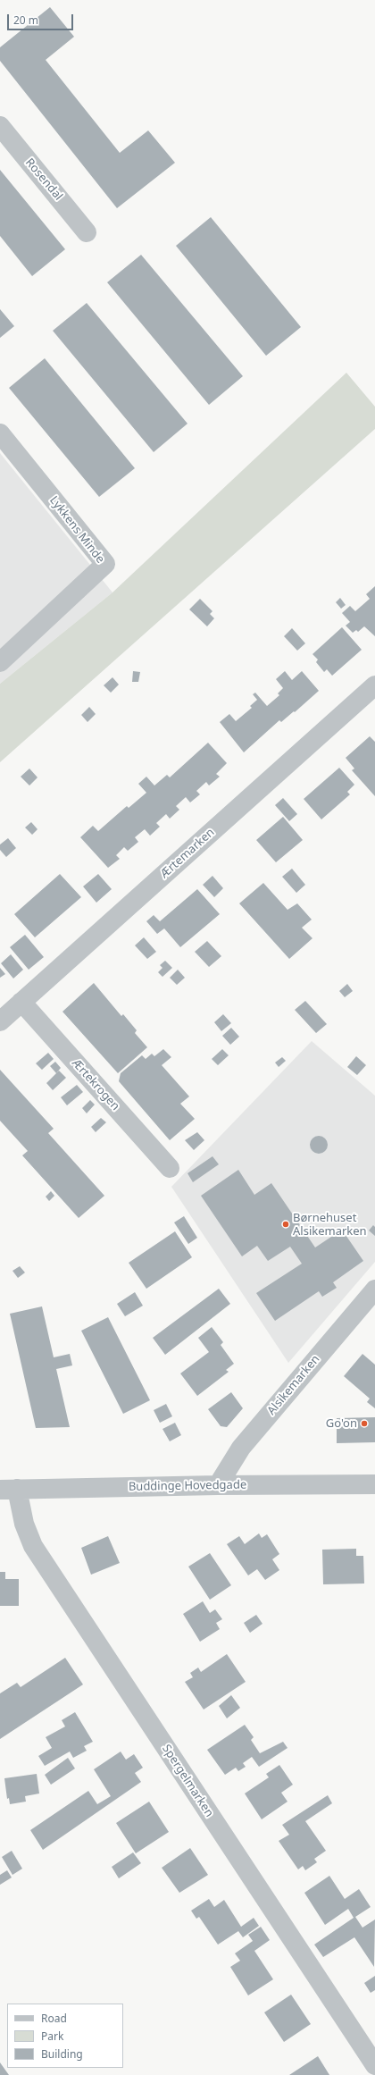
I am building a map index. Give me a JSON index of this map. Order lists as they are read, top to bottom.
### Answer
{
  "streets": {
    "street": [
      "Rosendal",
      "Lykkens Minde",
      "Ærtemarken",
      "Ærtekrogen",
      "Alsikemarken",
      "Buddinge Hovedgade",
      "Spergelmarken"
    ]
  },
  "crossings": [
    ["Ærtemarken", "Ærtekrogen"],
    ["Alsikemarken", "Buddinge Hovedgade"],
    ["Buddinge Hovedgade", "Spergelmarken"]
  ],
  "places": ["Børnehuset Alsikemarken", "Go'on"],
  "legend": ["Road", "Park", "Building"],
  "scale_bar": "20 m"
}
